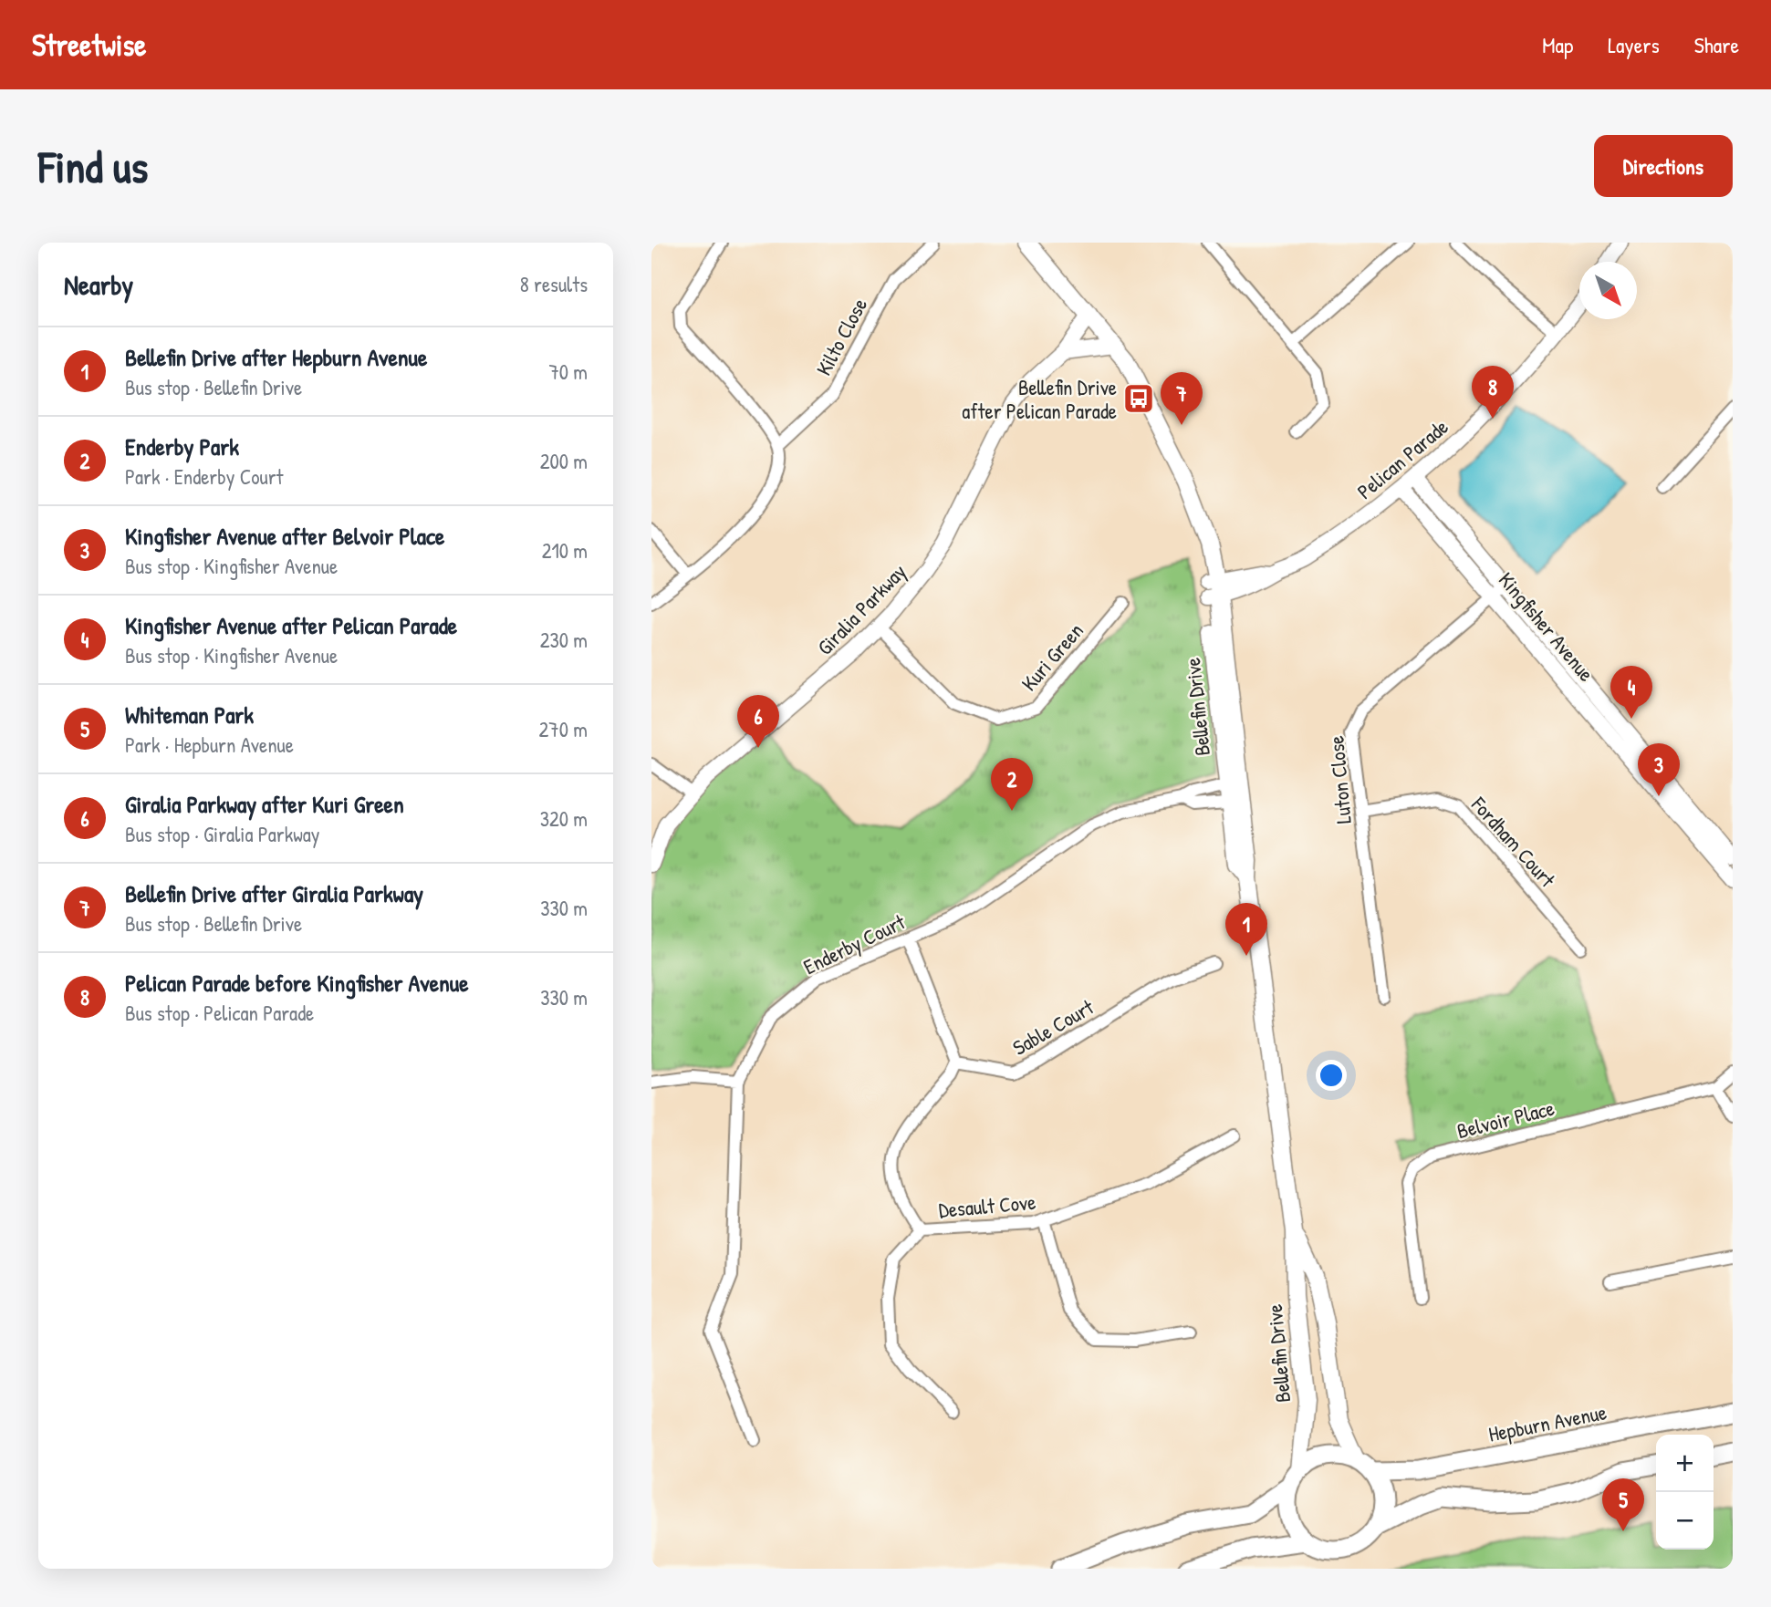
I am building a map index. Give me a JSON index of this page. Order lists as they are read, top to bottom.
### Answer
{
  "streets": {
    "main road": ["Bellefin Drive", "Hepburn Avenue"],
    "street": [
      "Kilto Close",
      "Pelican Parade",
      "Giralia Parkway",
      "Kingfisher Avenue",
      "Kuri Green",
      "Luton Close",
      "Fordham Court",
      "Enderby Court",
      "Sable Court",
      "Belvoir Place",
      "Desault Cove"
    ]
  },
  "crossings": [
    ["Pelican Parade", "Kingfisher Avenue"],
    ["Pelican Parade", "Bellefin Drive"],
    ["Giralia Parkway", "Kuri Green"],
    ["Giralia Parkway", "Bellefin Drive"],
    ["Kingfisher Avenue", "Luton Close"],
    ["Bellefin Drive", "Enderby Court"],
    ["Bellefin Drive", "Hepburn Avenue"],
    ["Luton Close", "Fordham Court"],
    ["Sable Court", "Desault Cove"]
  ],
  "places": {
    "bus stop": ["Bellefin Drive after Pelican Parade"]
  },
  "north": "bottom right",
  "page": {
    "header": "Streetwise",
    "nav": ["Map", "Layers", "Share"],
    "buttons": "Directions",
    "title": "Find us",
    "heading": ["Nearby", "8 results"],
    "list": [
      {
        "mark": "1",
        "name": "Bellefin Drive after Hepburn Avenue",
        "note": "Bus stop · Bellefin Drive",
        "value": "70 m"
      },
      {
        "mark": "2",
        "name": "Enderby Park",
        "note": "Park · Enderby Court",
        "value": "200 m"
      },
      {
        "mark": "3",
        "name": "Kingfisher Avenue after Belvoir Place",
        "note": "Bus stop · Kingfisher Avenue",
        "value": "210 m"
      },
      {
        "mark": "4",
        "name": "Kingfisher Avenue after Pelican Parade",
        "note": "Bus stop · Kingfisher Avenue",
        "value": "230 m"
      },
      {
        "mark": "5",
        "name": "Whiteman Park",
        "note": "Park · Hepburn Avenue",
        "value": "270 m"
      },
      {
        "mark": "6",
        "name": "Giralia Parkway after Kuri Green",
        "note": "Bus stop · Giralia Parkway",
        "value": "320 m"
      },
      {
        "mark": "7",
        "name": "Bellefin Drive after Giralia Parkway",
        "note": "Bus stop · Bellefin Drive",
        "value": "330 m"
      },
      {
        "mark": "8",
        "name": "Pelican Parade before Kingfisher Avenue",
        "note": "Bus stop · Pelican Parade",
        "value": "330 m"
      }
    ],
    "pins": [
      "8",
      "7",
      "4",
      "6",
      "3",
      "2",
      "1",
      "5"
    ],
    "map_buttons": ["+", "−"]
  }
}
